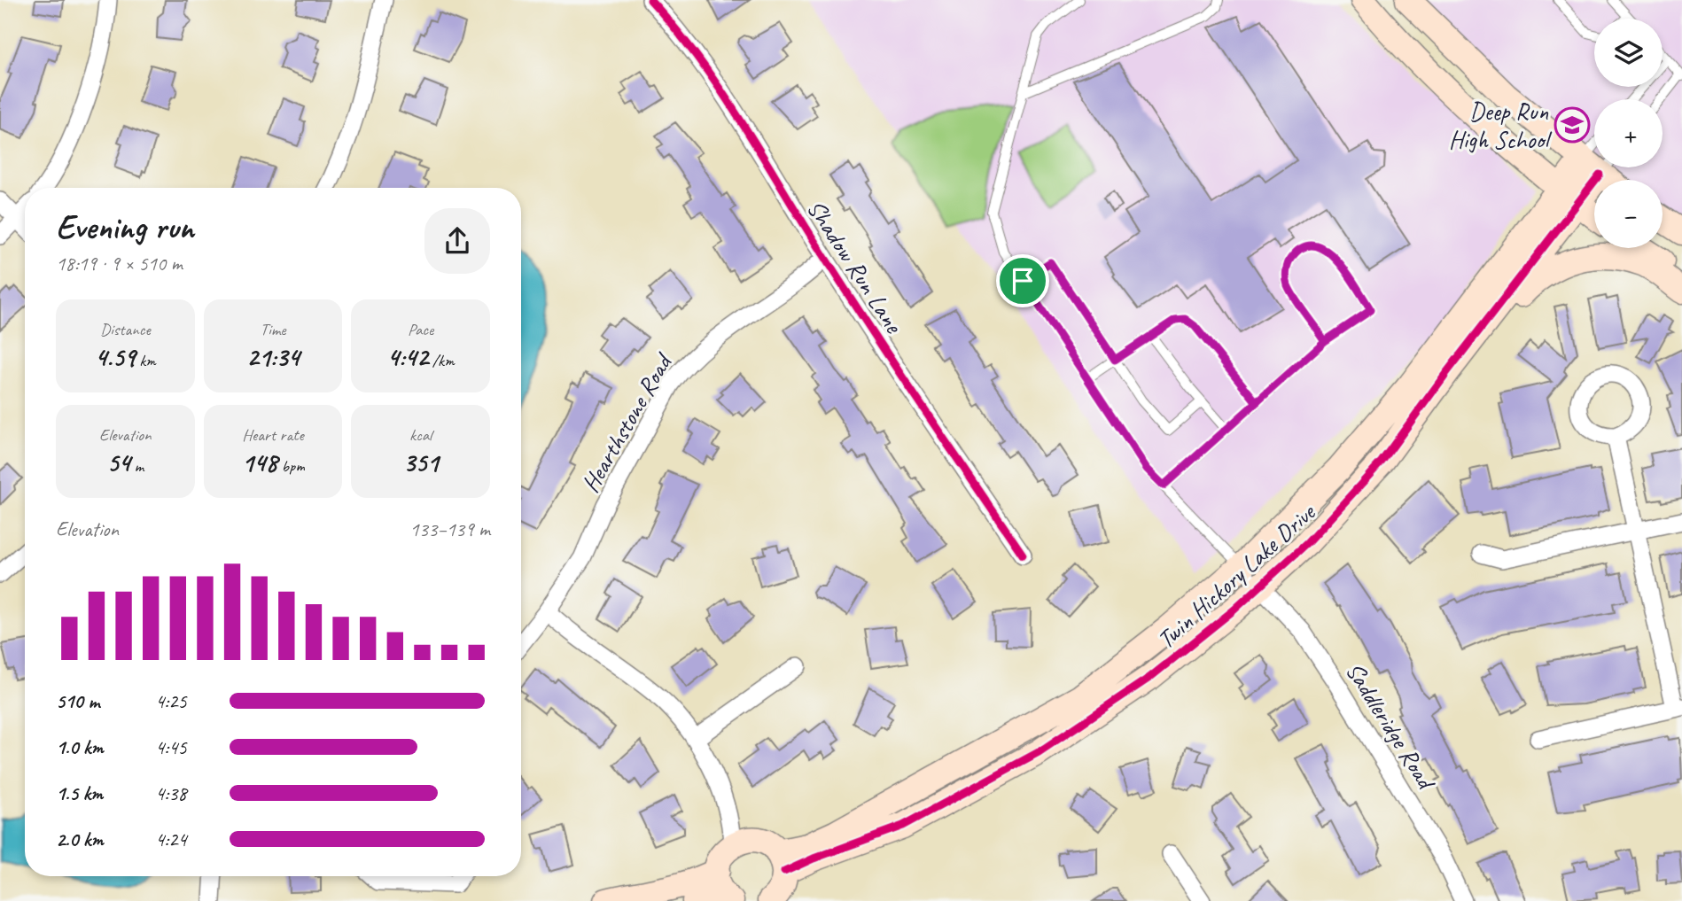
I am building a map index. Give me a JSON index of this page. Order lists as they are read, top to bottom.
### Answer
{
  "streets": {
    "street": [
      "Shadow Run Lane",
      "Hearthstone Road",
      "Twin Hickory Lake Drive",
      "Saddleridge Road"
    ]
  },
  "crossings": [
    ["Shadow Run Lane", "Hearthstone Road"],
    ["Twin Hickory Lake Drive", "Saddleridge Road"]
  ],
  "places": {
    "school or university": ["Deep Run High School"]
  },
  "page": {
    "map_buttons": ["+", "−"],
    "heading": ["Evening run", "18:19 · 9 × 510 m"],
    "stats": [
      ["Distance", "4.59 km"],
      ["Time", "21:34"],
      ["Pace", "4:42 /km"],
      ["Elevation", "54 m"],
      ["Heart rate", "148 bpm"],
      ["kcal", "351"]
    ],
    "chart": ["Elevation", "133–139 m"],
    "list": [
      {
        "name": "510 m",
        "note": "4:25"
      },
      {
        "name": "1.0 km",
        "note": "4:45"
      },
      {
        "name": "1.5 km",
        "note": "4:38"
      },
      {
        "name": "2.0 km",
        "note": "4:24"
      }
    ]
  }
}
